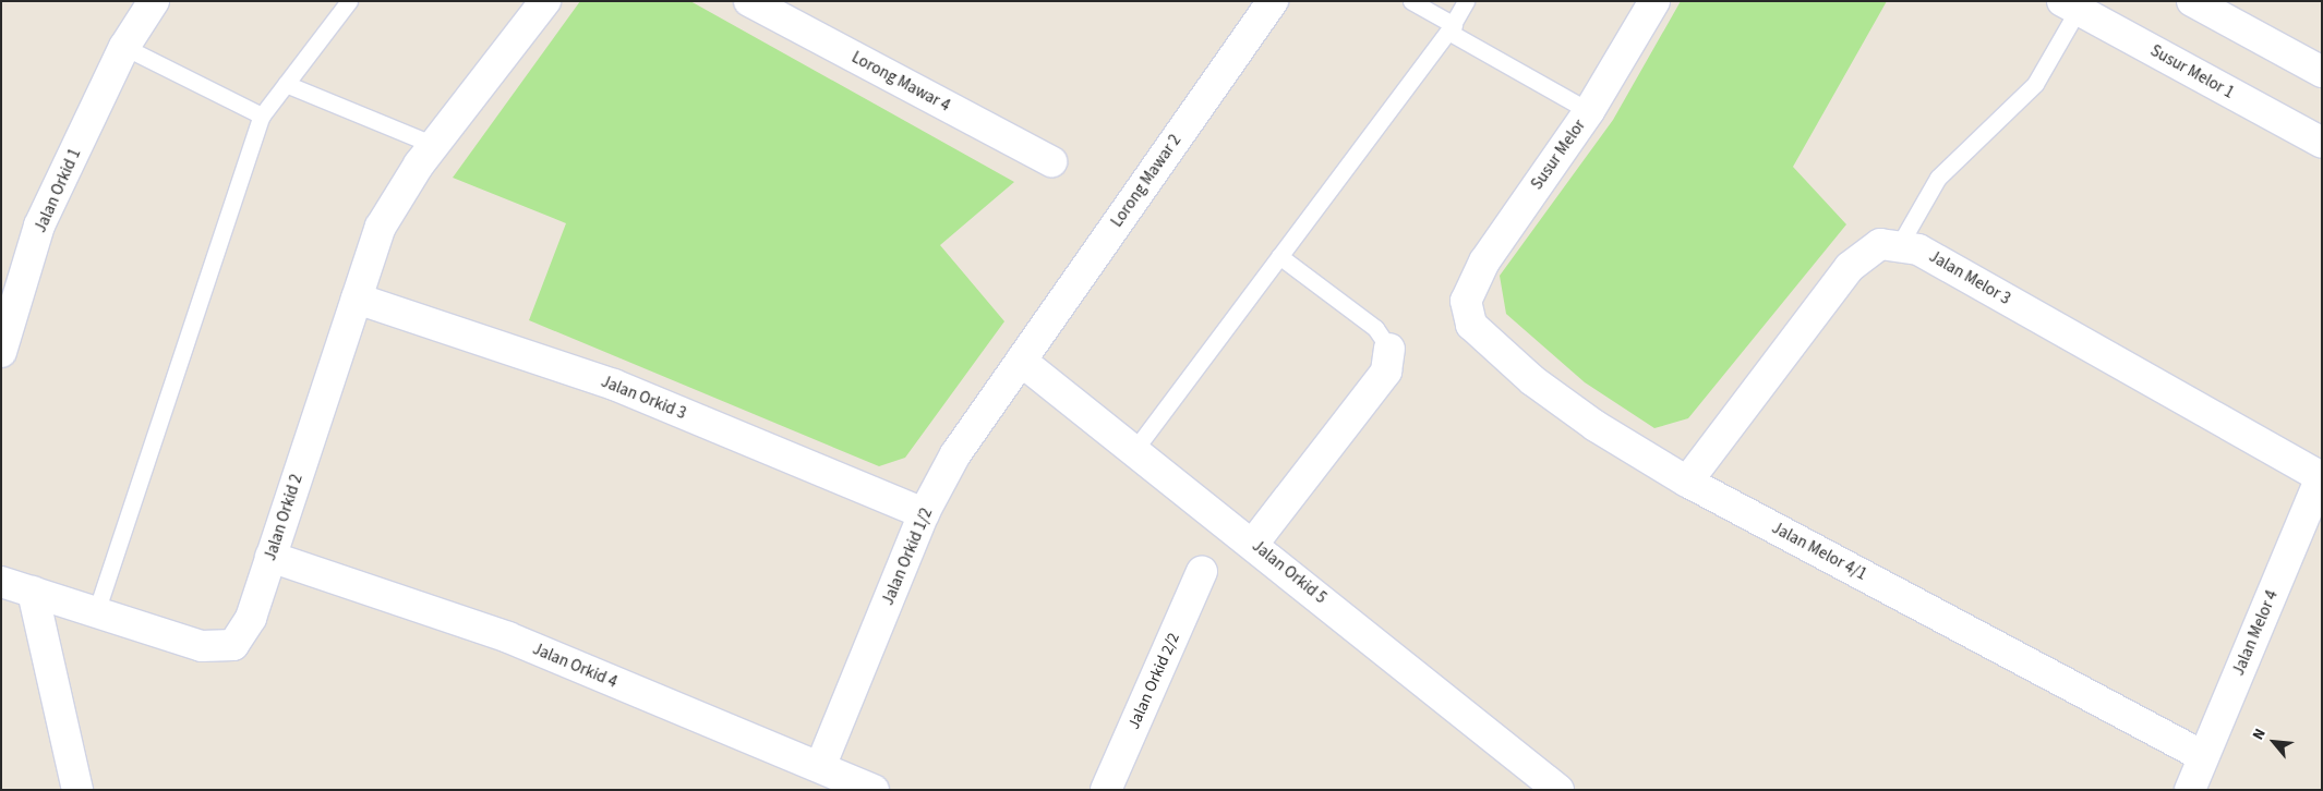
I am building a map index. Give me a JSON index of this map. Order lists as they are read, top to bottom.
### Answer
{
  "streets": {
    "street": [
      "Susur Melor 1",
      "Lorong Mawar 4",
      "Susur Melor",
      "Lorong Mawar 2",
      "Jalan Orkid 1",
      "Jalan Melor 3",
      "Jalan Orkid 3",
      "Jalan Orkid 2",
      "Jalan Melor 4/1",
      "Jalan Orkid 1/2",
      "Jalan Orkid 5",
      "Jalan Melor 4",
      "Jalan Orkid 4",
      "Jalan Orkid 2/2"
    ]
  },
  "crossings": [
    ["Susur Melor", "Jalan Melor 4/1"],
    ["Lorong Mawar 2", "Jalan Orkid 1/2"],
    ["Lorong Mawar 2", "Jalan Orkid 5"],
    ["Jalan Melor 3", "Jalan Melor 4"],
    ["Jalan Orkid 3", "Jalan Orkid 2"],
    ["Jalan Orkid 3", "Jalan Orkid 1/2"],
    ["Jalan Orkid 2", "Jalan Orkid 4"],
    ["Jalan Melor 4/1", "Jalan Melor 4"],
    ["Jalan Orkid 1/2", "Jalan Orkid 5"],
    ["Jalan Orkid 1/2", "Jalan Orkid 4"]
  ],
  "north": "top left"
}
